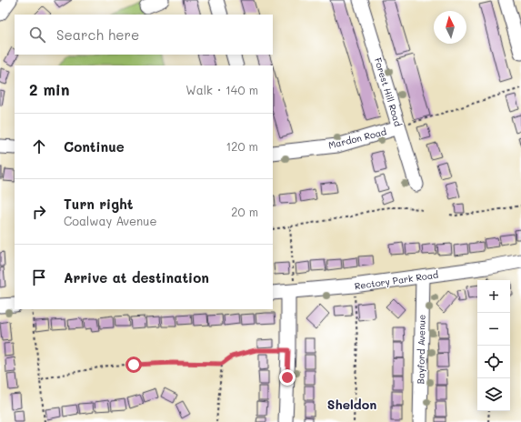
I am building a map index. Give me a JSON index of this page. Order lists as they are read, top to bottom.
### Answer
{
  "streets": {
    "street": [
      "Forest Hill Road",
      "Mardon Road",
      "Rectory Park Road",
      "Bayford Avenue"
    ]
  },
  "crossings": [
    ["Forest Hill Road", "Mardon Road"],
    ["Rectory Park Road", "Bayford Avenue"]
  ],
  "districts": ["Sheldon"],
  "north": "top",
  "page": {
    "search": "Search here",
    "heading": ["2 min", "Walk · 140 m"],
    "list": [
      ["Continue", "120 m"],
      ["Turn right", "Coalway Avenue", "20 m"],
      "Arrive at destination"
    ],
    "map_buttons": ["+", "−"]
  }
}
